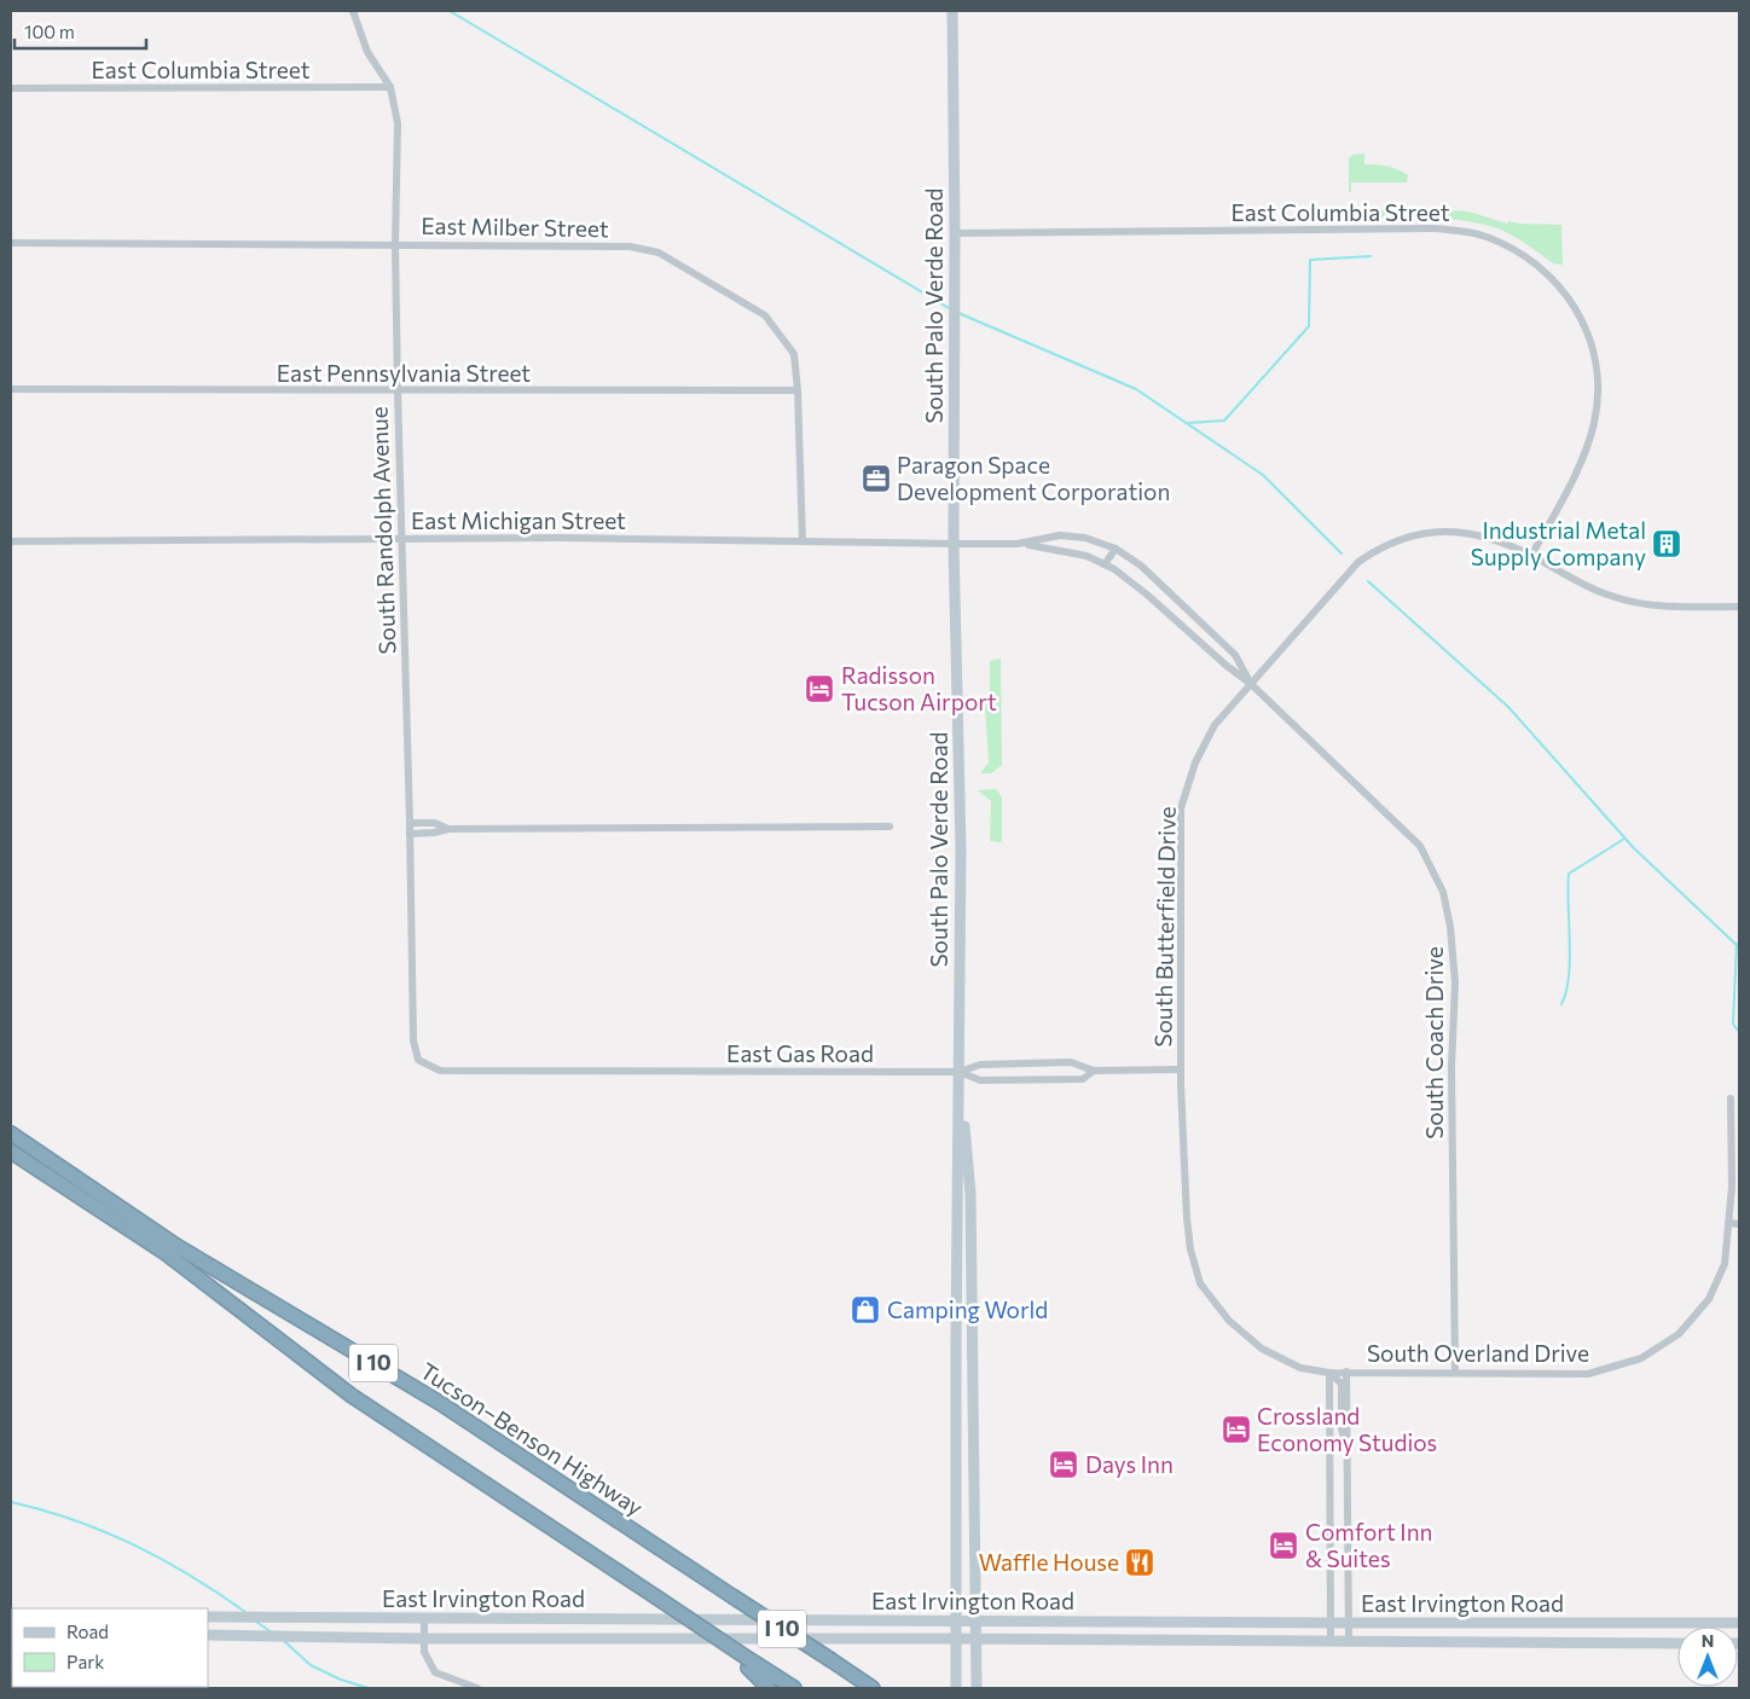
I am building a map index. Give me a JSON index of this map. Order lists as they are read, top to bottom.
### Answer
{
  "streets": {
    "highway": ["I 10", "Tucson–Benson Highway"],
    "main road": ["South Palo Verde Road", "East Irvington Road"],
    "street": [
      "East Columbia Street",
      "East Milber Street",
      "East Pennsylvania Street",
      "East Michigan Street",
      "South Randolph Avenue",
      "South Butterfield Drive",
      "South Coach Drive",
      "East Gas Road",
      "South Overland Drive"
    ]
  },
  "crossings": [
    ["East Columbia Street", "South Palo Verde Road"],
    ["East Columbia Street", "South Randolph Avenue"],
    ["East Columbia Street", "South Butterfield Drive"],
    ["East Milber Street", "East Pennsylvania Street"],
    ["East Milber Street", "East Michigan Street"],
    ["East Milber Street", "South Randolph Avenue"],
    ["South Palo Verde Road", "East Michigan Street"],
    ["South Palo Verde Road", "South Coach Drive"],
    ["South Palo Verde Road", "East Gas Road"],
    ["South Palo Verde Road", "East Irvington Road"],
    ["East Pennsylvania Street", "South Randolph Avenue"],
    ["East Michigan Street", "South Randolph Avenue"],
    ["East Michigan Street", "South Coach Drive"],
    ["South Randolph Avenue", "East Gas Road"],
    ["South Butterfield Drive", "South Coach Drive"],
    ["South Butterfield Drive", "East Gas Road"],
    ["South Butterfield Drive", "South Overland Drive"],
    ["South Coach Drive", "South Overland Drive"]
  ],
  "places": {
    "office": ["Paragon Space Development Corporation"],
    "building": ["Industrial Metal Supply Company"],
    "hotel": [
      "Radisson Tucson Airport",
      "Crossland Economy Studios",
      "Days Inn",
      "Comfort Inn & Suites"
    ],
    "shop": ["Camping World"],
    "restaurant": ["Waffle House"]
  },
  "legend": ["Road", "Park"],
  "scale_bar": "100 m",
  "north": "top"
}
